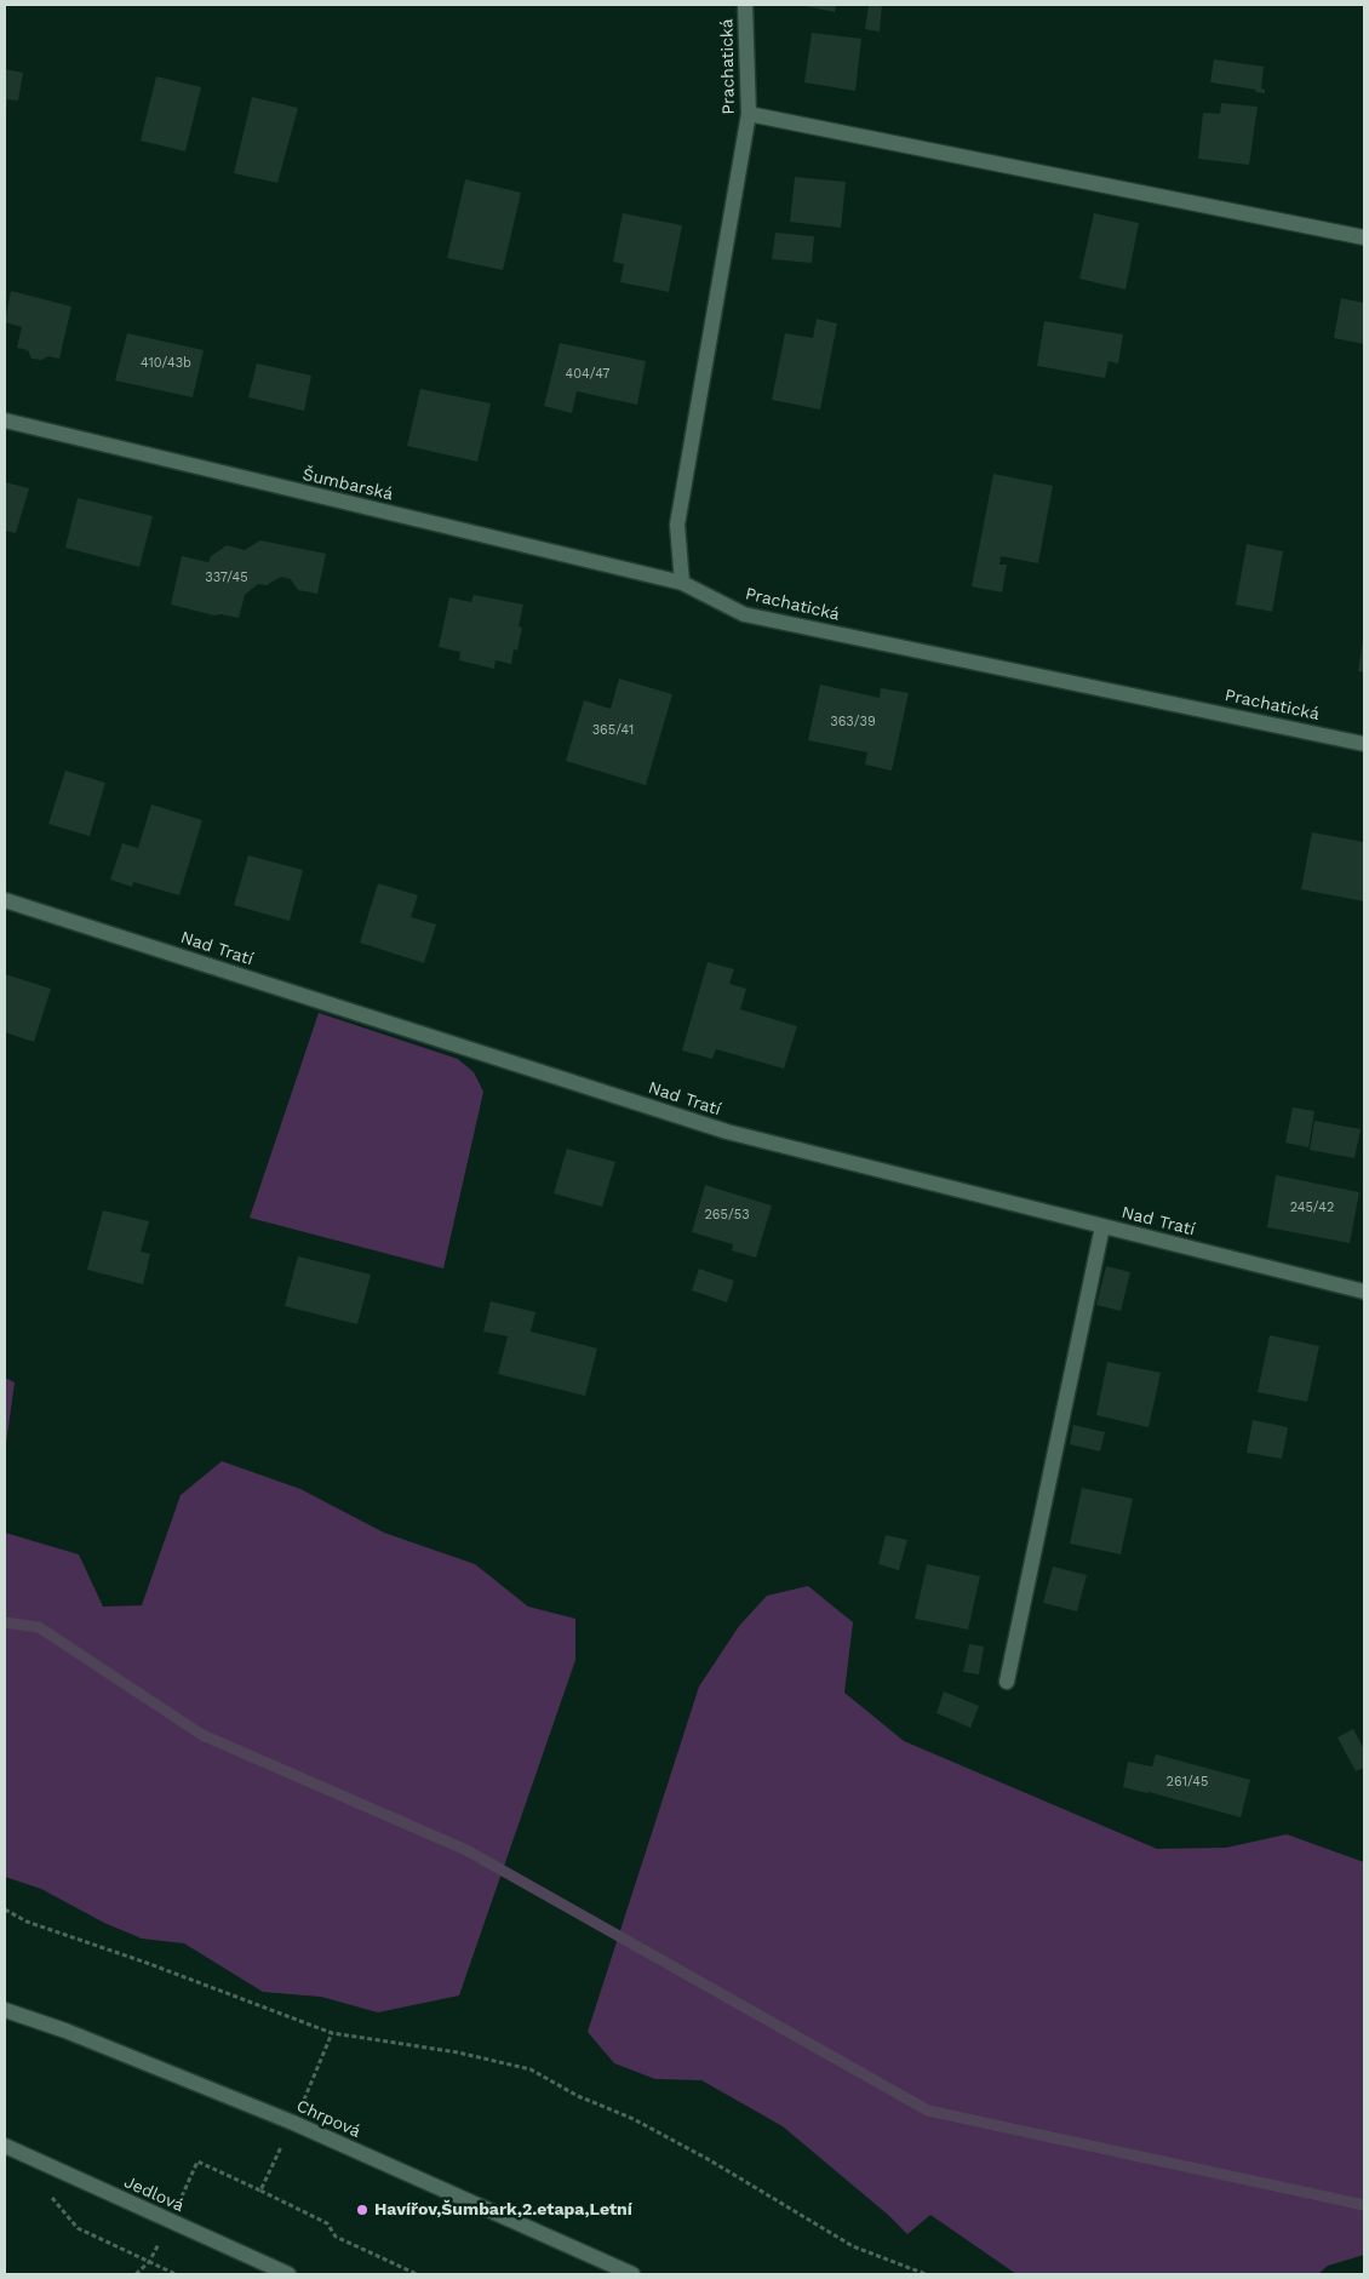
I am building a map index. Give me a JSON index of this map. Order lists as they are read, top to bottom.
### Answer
{
  "streets": {
    "street": [
      "Prachatická",
      "Šumbarská",
      "Nad Tratí",
      "Chrpová",
      "Jedlová"
    ]
  },
  "crossings": [
    ["Prachatická", "Šumbarská"]
  ],
  "places": ["Havířov,Šumbark,2.etapa,Letní"],
  "house_numbers": [
    "410/43b",
    "404/47",
    "337/45",
    "363/39",
    "365/41",
    "245/42",
    "265/53",
    "261/45"
  ]
}
